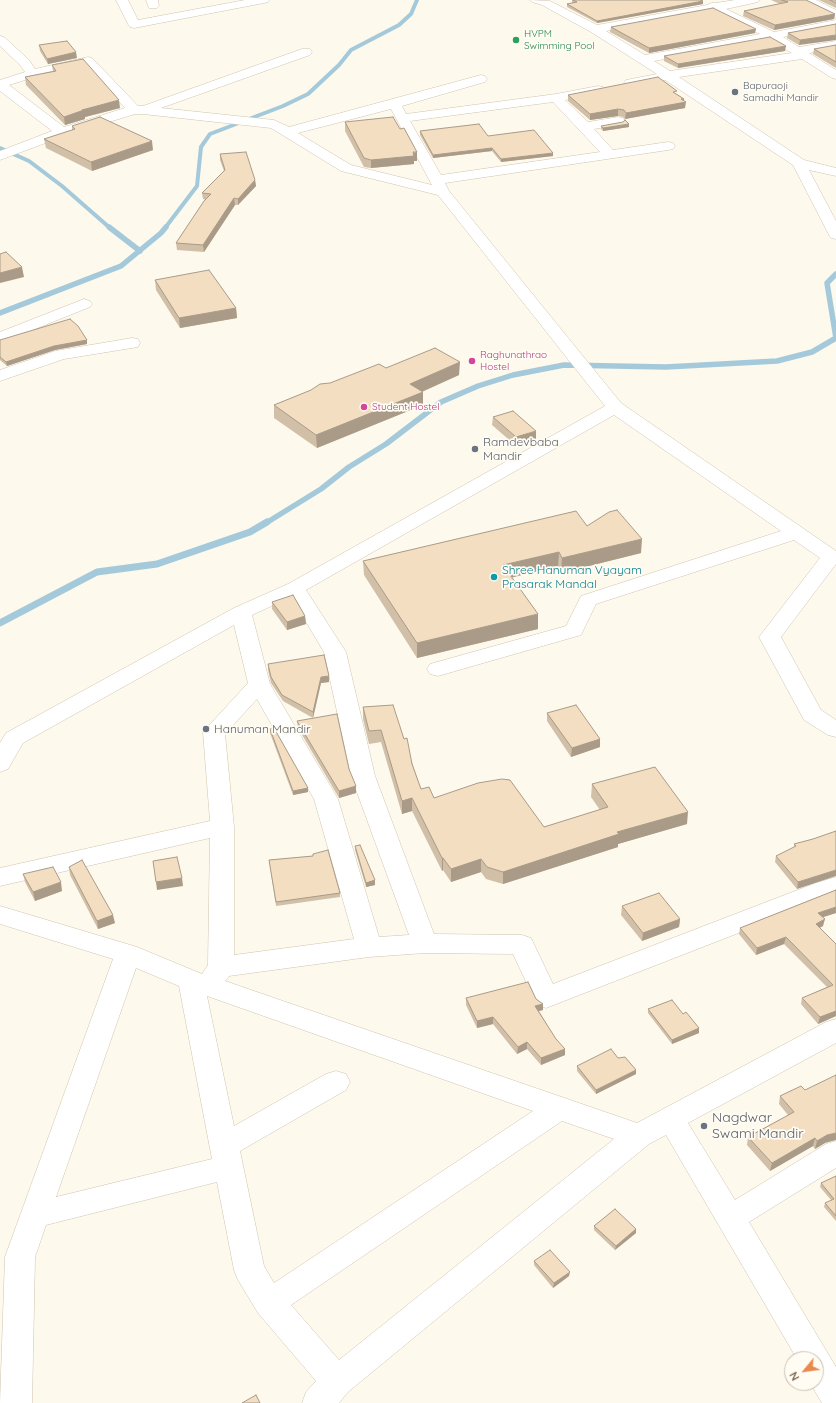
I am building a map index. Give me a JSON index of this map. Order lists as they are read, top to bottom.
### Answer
{
  "places": [
    "HVPM Swimming Pool",
    "Bapuraoji Samadhi Mandir",
    "Raghunathrao Hostel",
    "Student Hostel",
    "Ramdevbaba Mandir",
    "Shree Hanuman Vyayam Prasarak Mandal",
    "Hanuman Mandir",
    "Nagdwar Swami Mandir"
  ],
  "north": "bottom left"
}
